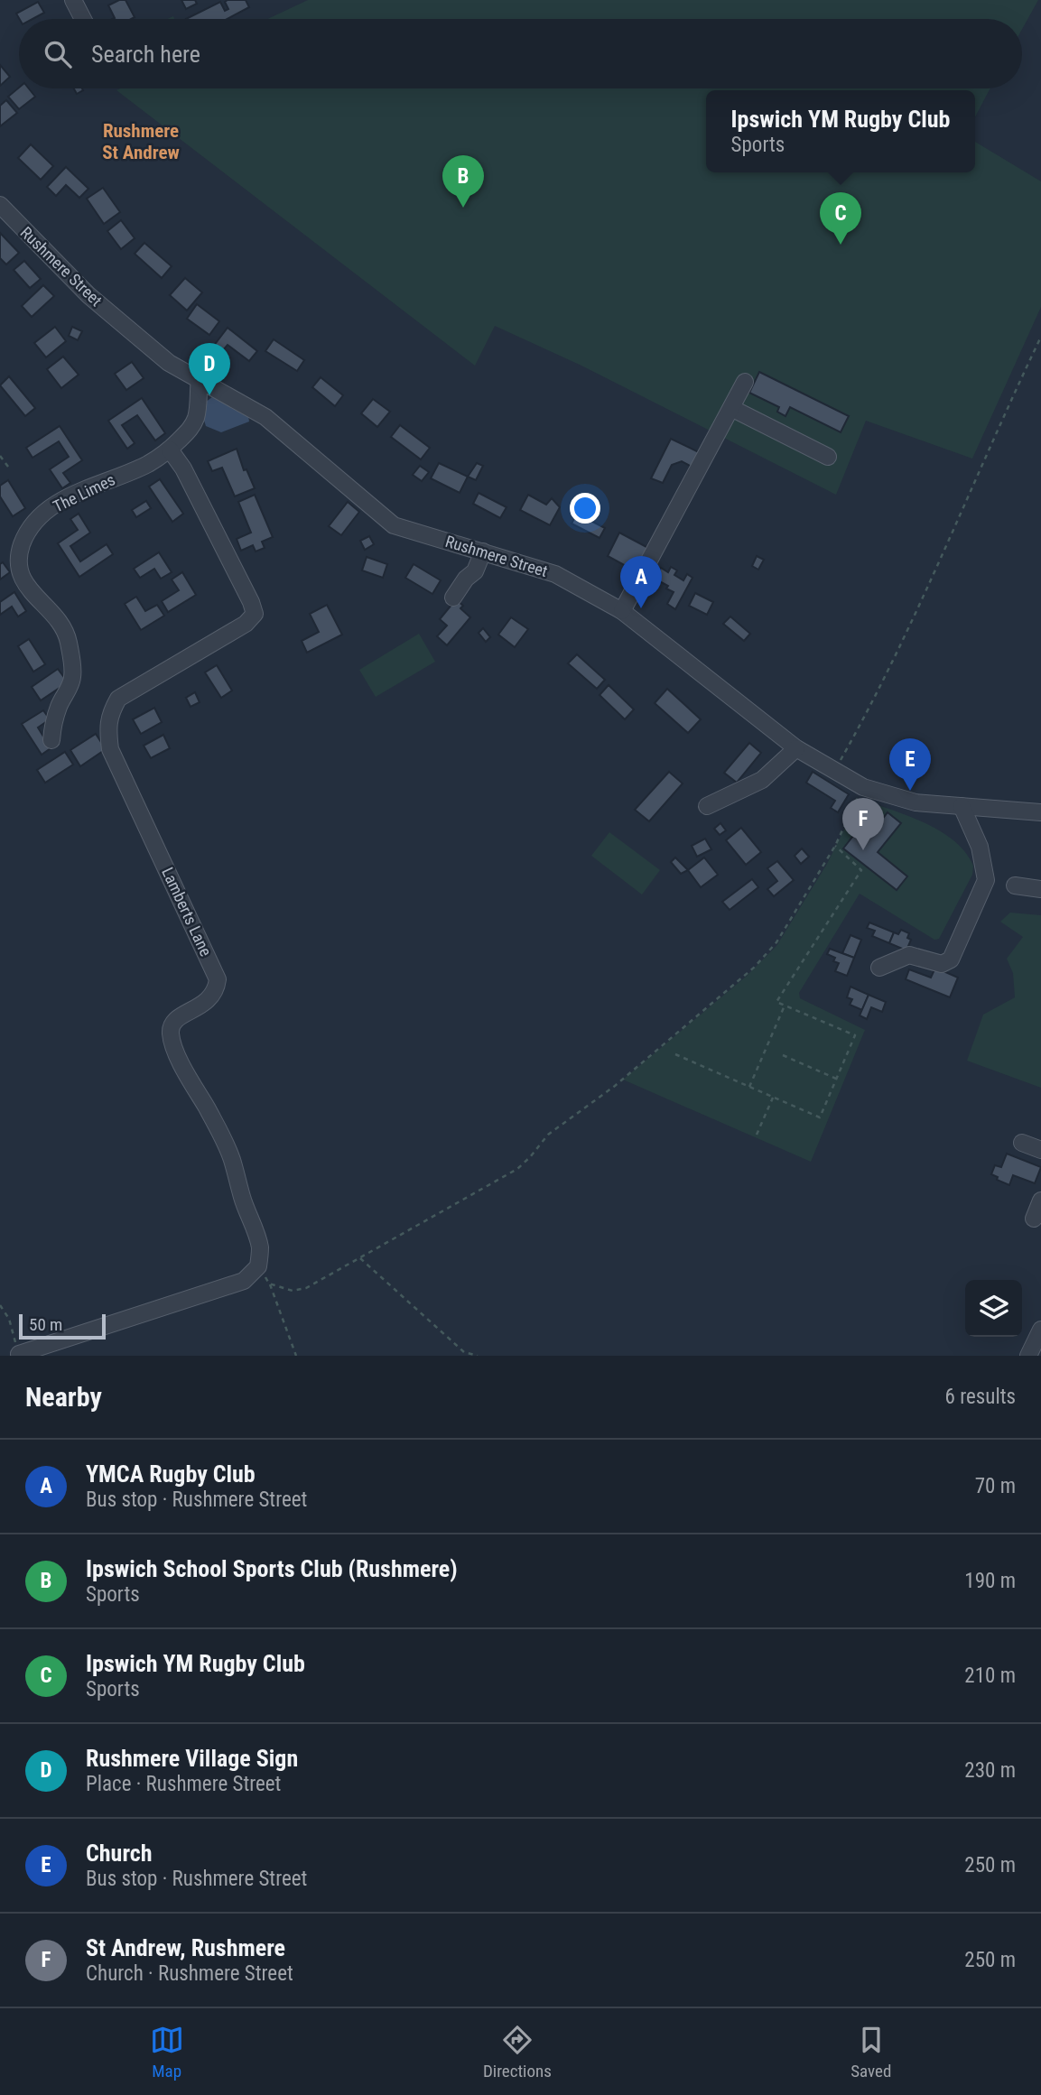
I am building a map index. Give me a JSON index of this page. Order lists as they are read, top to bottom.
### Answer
{
  "streets": {
    "street": ["Rushmere Street", "The Limes", "Lamberts Lane"]
  },
  "crossings": [
    ["The Limes", "Lamberts Lane"]
  ],
  "districts": ["Rushmere St Andrew"],
  "scale_bar": "50 m",
  "page": {
    "search": "Search here",
    "popup": ["Ipswich YM Rugby Club", "Sports"],
    "pins": [
      "B",
      "C",
      "D",
      "A",
      "E",
      "F"
    ],
    "scale": "50 m",
    "heading": ["Nearby", "6 results"],
    "list": [
      {
        "mark": "A",
        "name": "YMCA Rugby Club",
        "note": "Bus stop · Rushmere Street",
        "value": "70 m"
      },
      {
        "mark": "B",
        "name": "Ipswich School Sports Club (Rushmere)",
        "note": "Sports",
        "value": "190 m"
      },
      {
        "mark": "C",
        "name": "Ipswich YM Rugby Club",
        "note": "Sports",
        "value": "210 m"
      },
      {
        "mark": "D",
        "name": "Rushmere Village Sign",
        "note": "Place · Rushmere Street",
        "value": "230 m"
      },
      {
        "mark": "E",
        "name": "Church",
        "note": "Bus stop · Rushmere Street",
        "value": "250 m"
      },
      {
        "mark": "F",
        "name": "St Andrew, Rushmere",
        "note": "Church · Rushmere Street",
        "value": "250 m"
      }
    ],
    "nav": ["Map", "Directions", "Saved"]
  }
}
